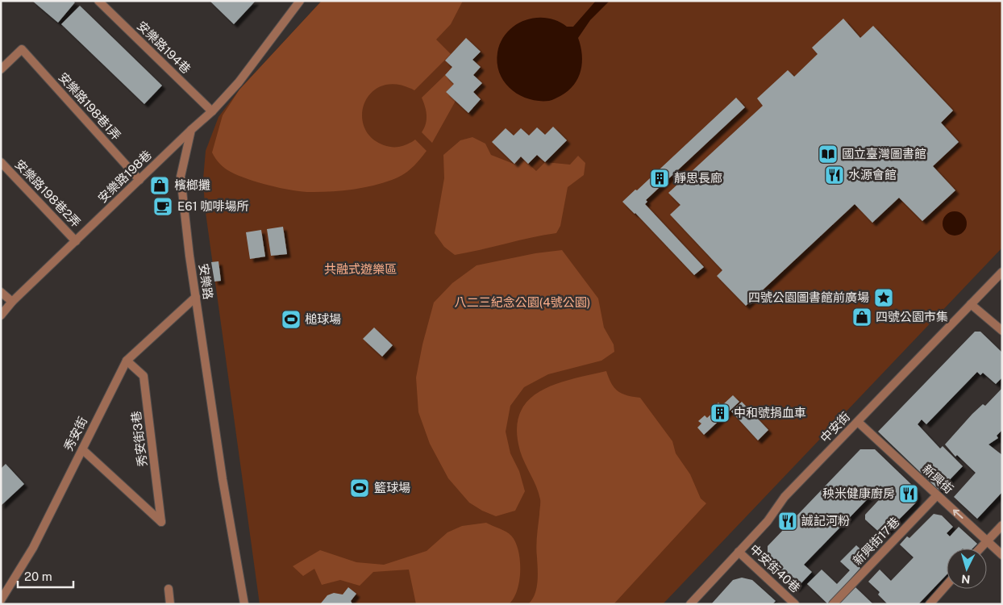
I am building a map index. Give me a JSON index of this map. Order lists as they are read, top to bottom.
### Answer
{
  "streets": {
    "street": [
      "安樂路194巷",
      "安樂路198巷1弄",
      "安樂路198巷",
      "安樂路198巷2弄",
      "安樂路",
      "中安街",
      "秀安街",
      "秀安街3巷",
      "新興街",
      "新興街17巷",
      "中安街40巷"
    ]
  },
  "crossings": [
    ["安樂路198巷1弄", "安樂路198巷"],
    ["安樂路198巷", "安樂路198巷2弄"],
    ["安樂路198巷", "安樂路"],
    ["安樂路", "秀安街"],
    ["中安街", "新興街"],
    ["中安街", "中安街40巷"],
    ["秀安街", "秀安街3巷"],
    ["新興街", "新興街17巷"]
  ],
  "parks": ["共融式遊樂區", "八二三紀念公園(4號公園)"],
  "places": {
    "library": ["國立臺灣圖書館"],
    "restaurant": ["水源會館", "秧米健康廚房", "誠記河粉"],
    "building": ["靜思長廊", "中和號捐血車"],
    "shop": ["檳榔攤", "四號公園市集"],
    "cafe": ["E61 咖啡場所"],
    "place": ["四號公園圖書館前廣場"],
    "sports": ["槌球場", "籃球場"]
  },
  "scale_bar": "20 m",
  "north": "bottom"
}
